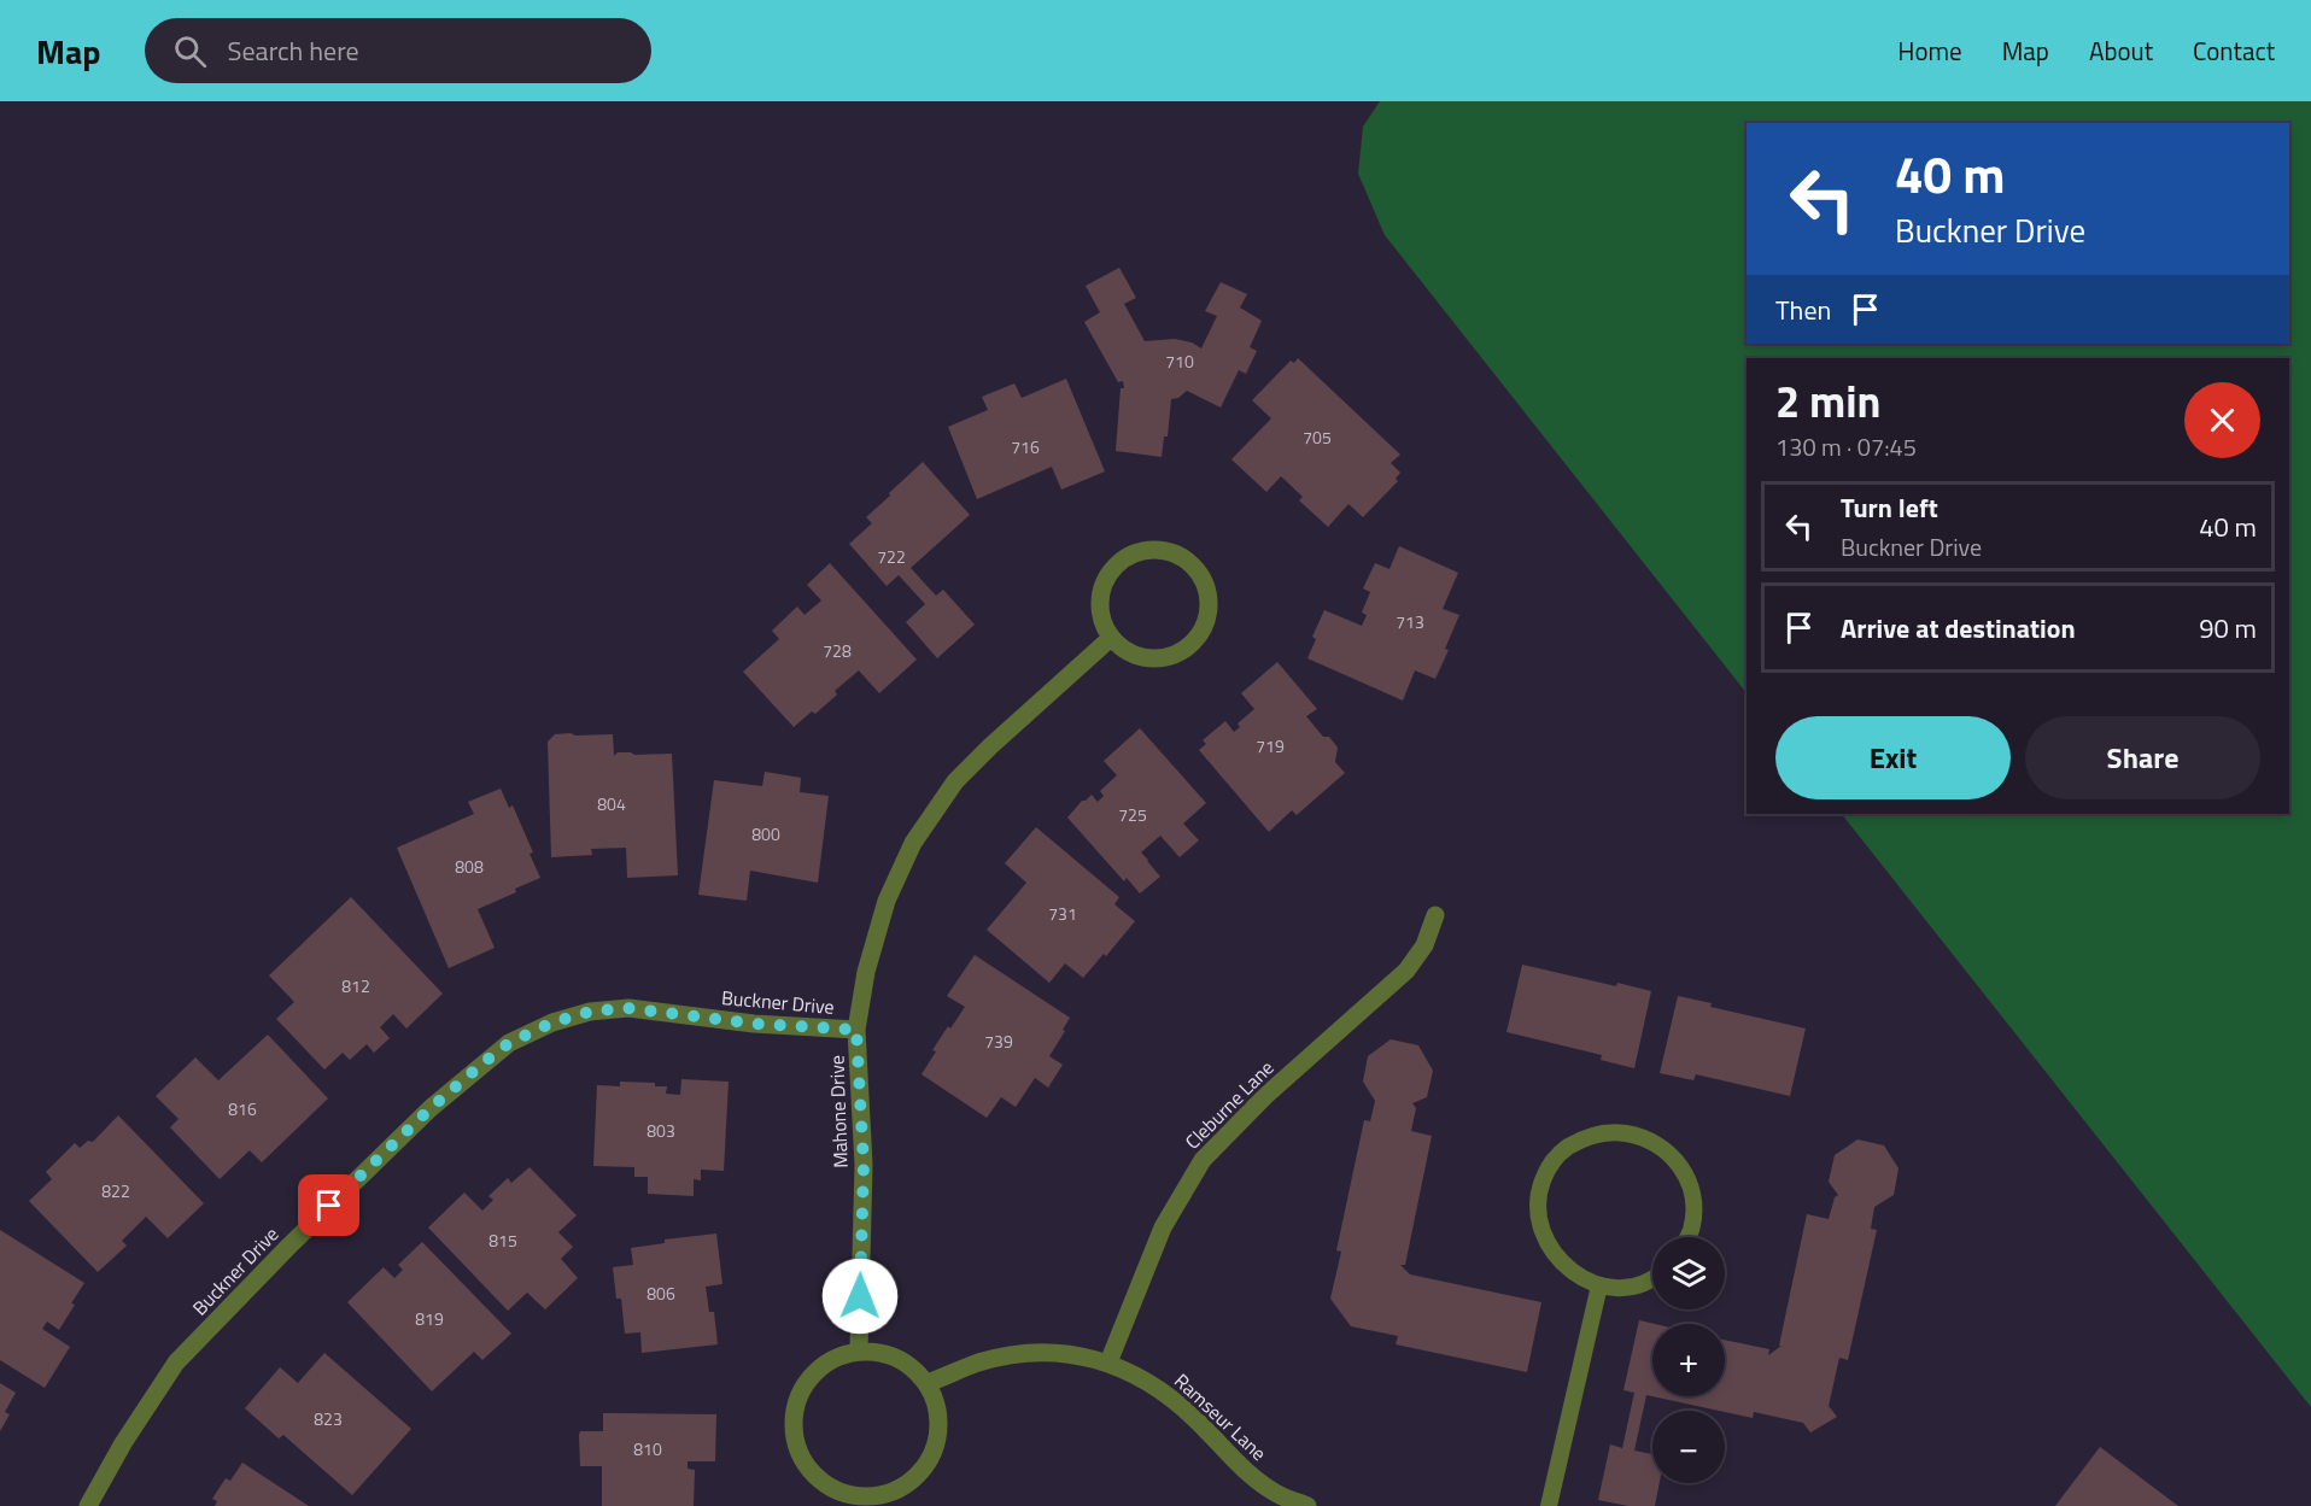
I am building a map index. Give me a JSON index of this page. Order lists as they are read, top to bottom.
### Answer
{
  "streets": {
    "street": [
      "Buckner Drive",
      "Cleburne Lane",
      "Mahone Drive",
      "Ramseur Lane"
    ]
  },
  "crossings": [
    ["Buckner Drive", "Mahone Drive"],
    ["Cleburne Lane", "Ramseur Lane"],
    ["Mahone Drive", "Ramseur Lane"]
  ],
  "house_numbers": [
    "710",
    "705",
    "716",
    "722",
    "713",
    "728",
    "719",
    "804",
    "725",
    "800",
    "808",
    "731",
    "812",
    "739",
    "816",
    "803",
    "822",
    "815",
    "806",
    "819",
    "823",
    "810"
  ],
  "page": {
    "header": "Map",
    "search": "Search here",
    "nav": [
      "Home",
      "Map",
      "About",
      "Contact"
    ],
    "turn": ["40 m", "Buckner Drive"],
    "then": "Then",
    "heading": ["2 min", "130 m · 07:45"],
    "list": [
      {
        "name": "Turn left",
        "note": "Buckner Drive",
        "value": "40 m"
      },
      {
        "name": "Arrive at destination",
        "value": "90 m"
      }
    ],
    "buttons": ["Exit", "Share"],
    "map_buttons": ["+", "−"]
  }
}
